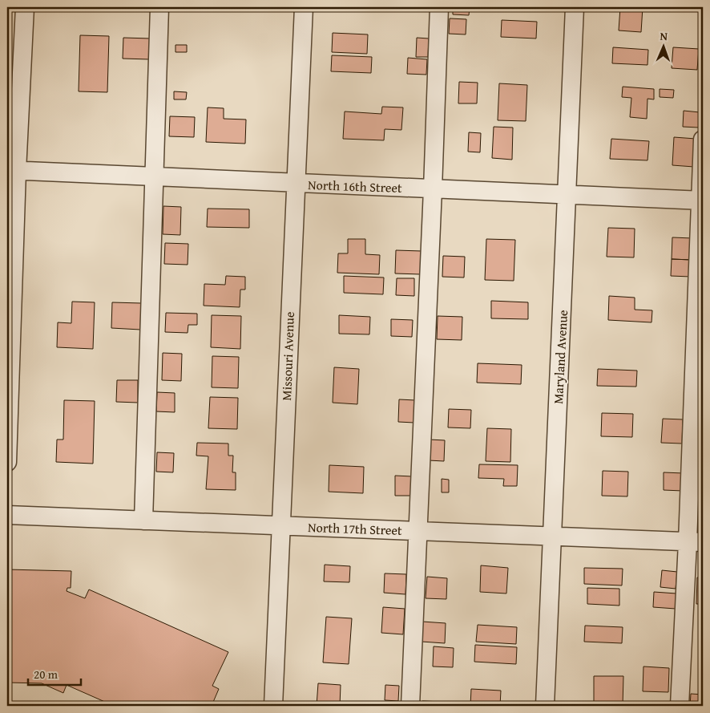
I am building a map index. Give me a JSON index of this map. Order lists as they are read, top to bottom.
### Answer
{
  "streets": {
    "street": [
      "North 16th Street",
      "Missouri Avenue",
      "Maryland Avenue",
      "North 17th Street"
    ]
  },
  "crossings": [
    ["North 16th Street", "Missouri Avenue"],
    ["North 16th Street", "Maryland Avenue"],
    ["Missouri Avenue", "North 17th Street"],
    ["Maryland Avenue", "North 17th Street"]
  ],
  "scale_bar": "20 m",
  "north": "top"
}
